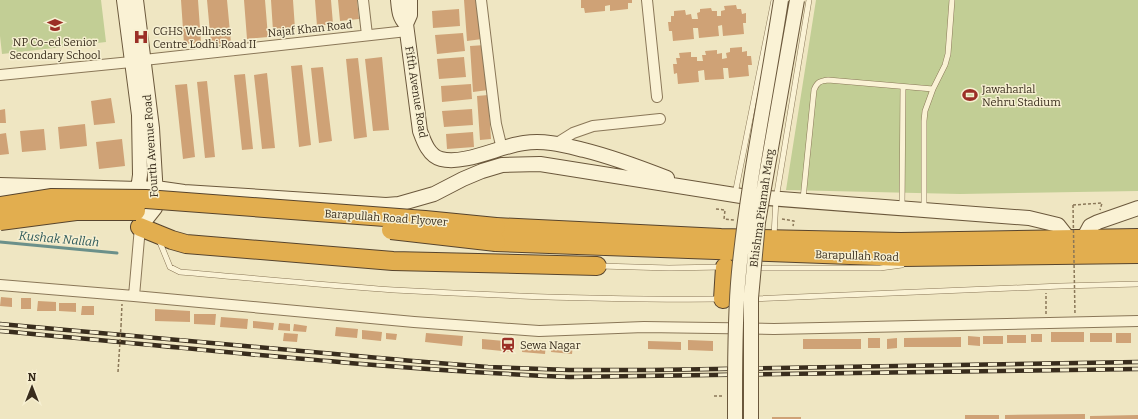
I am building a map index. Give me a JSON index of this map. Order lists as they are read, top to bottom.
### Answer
{
  "streets": {
    "highway": ["Barapullah Road Flyover", "Barapullah Road"],
    "street": [
      "Najaf Khan Road",
      "Fifth Avenue Road",
      "Fourth Avenue Road",
      "Bhishma Pitamah Marg"
    ]
  },
  "crossings": [
    ["Najaf Khan Road", "Fifth Avenue Road"],
    ["Najaf Khan Road", "Fourth Avenue Road"],
    ["Barapullah Road Flyover", "Barapullah Road"]
  ],
  "water": ["Kushak Nallah"],
  "places": {
    "school or university": ["NP Co-ed Senior Secondary School"],
    "hospital": ["CGHS Wellness Centre Lodhi Road II"],
    "sports": ["Jawaharlal Nehru Stadium"],
    "station": ["Sewa Nagar"]
  },
  "north": "top"
}
